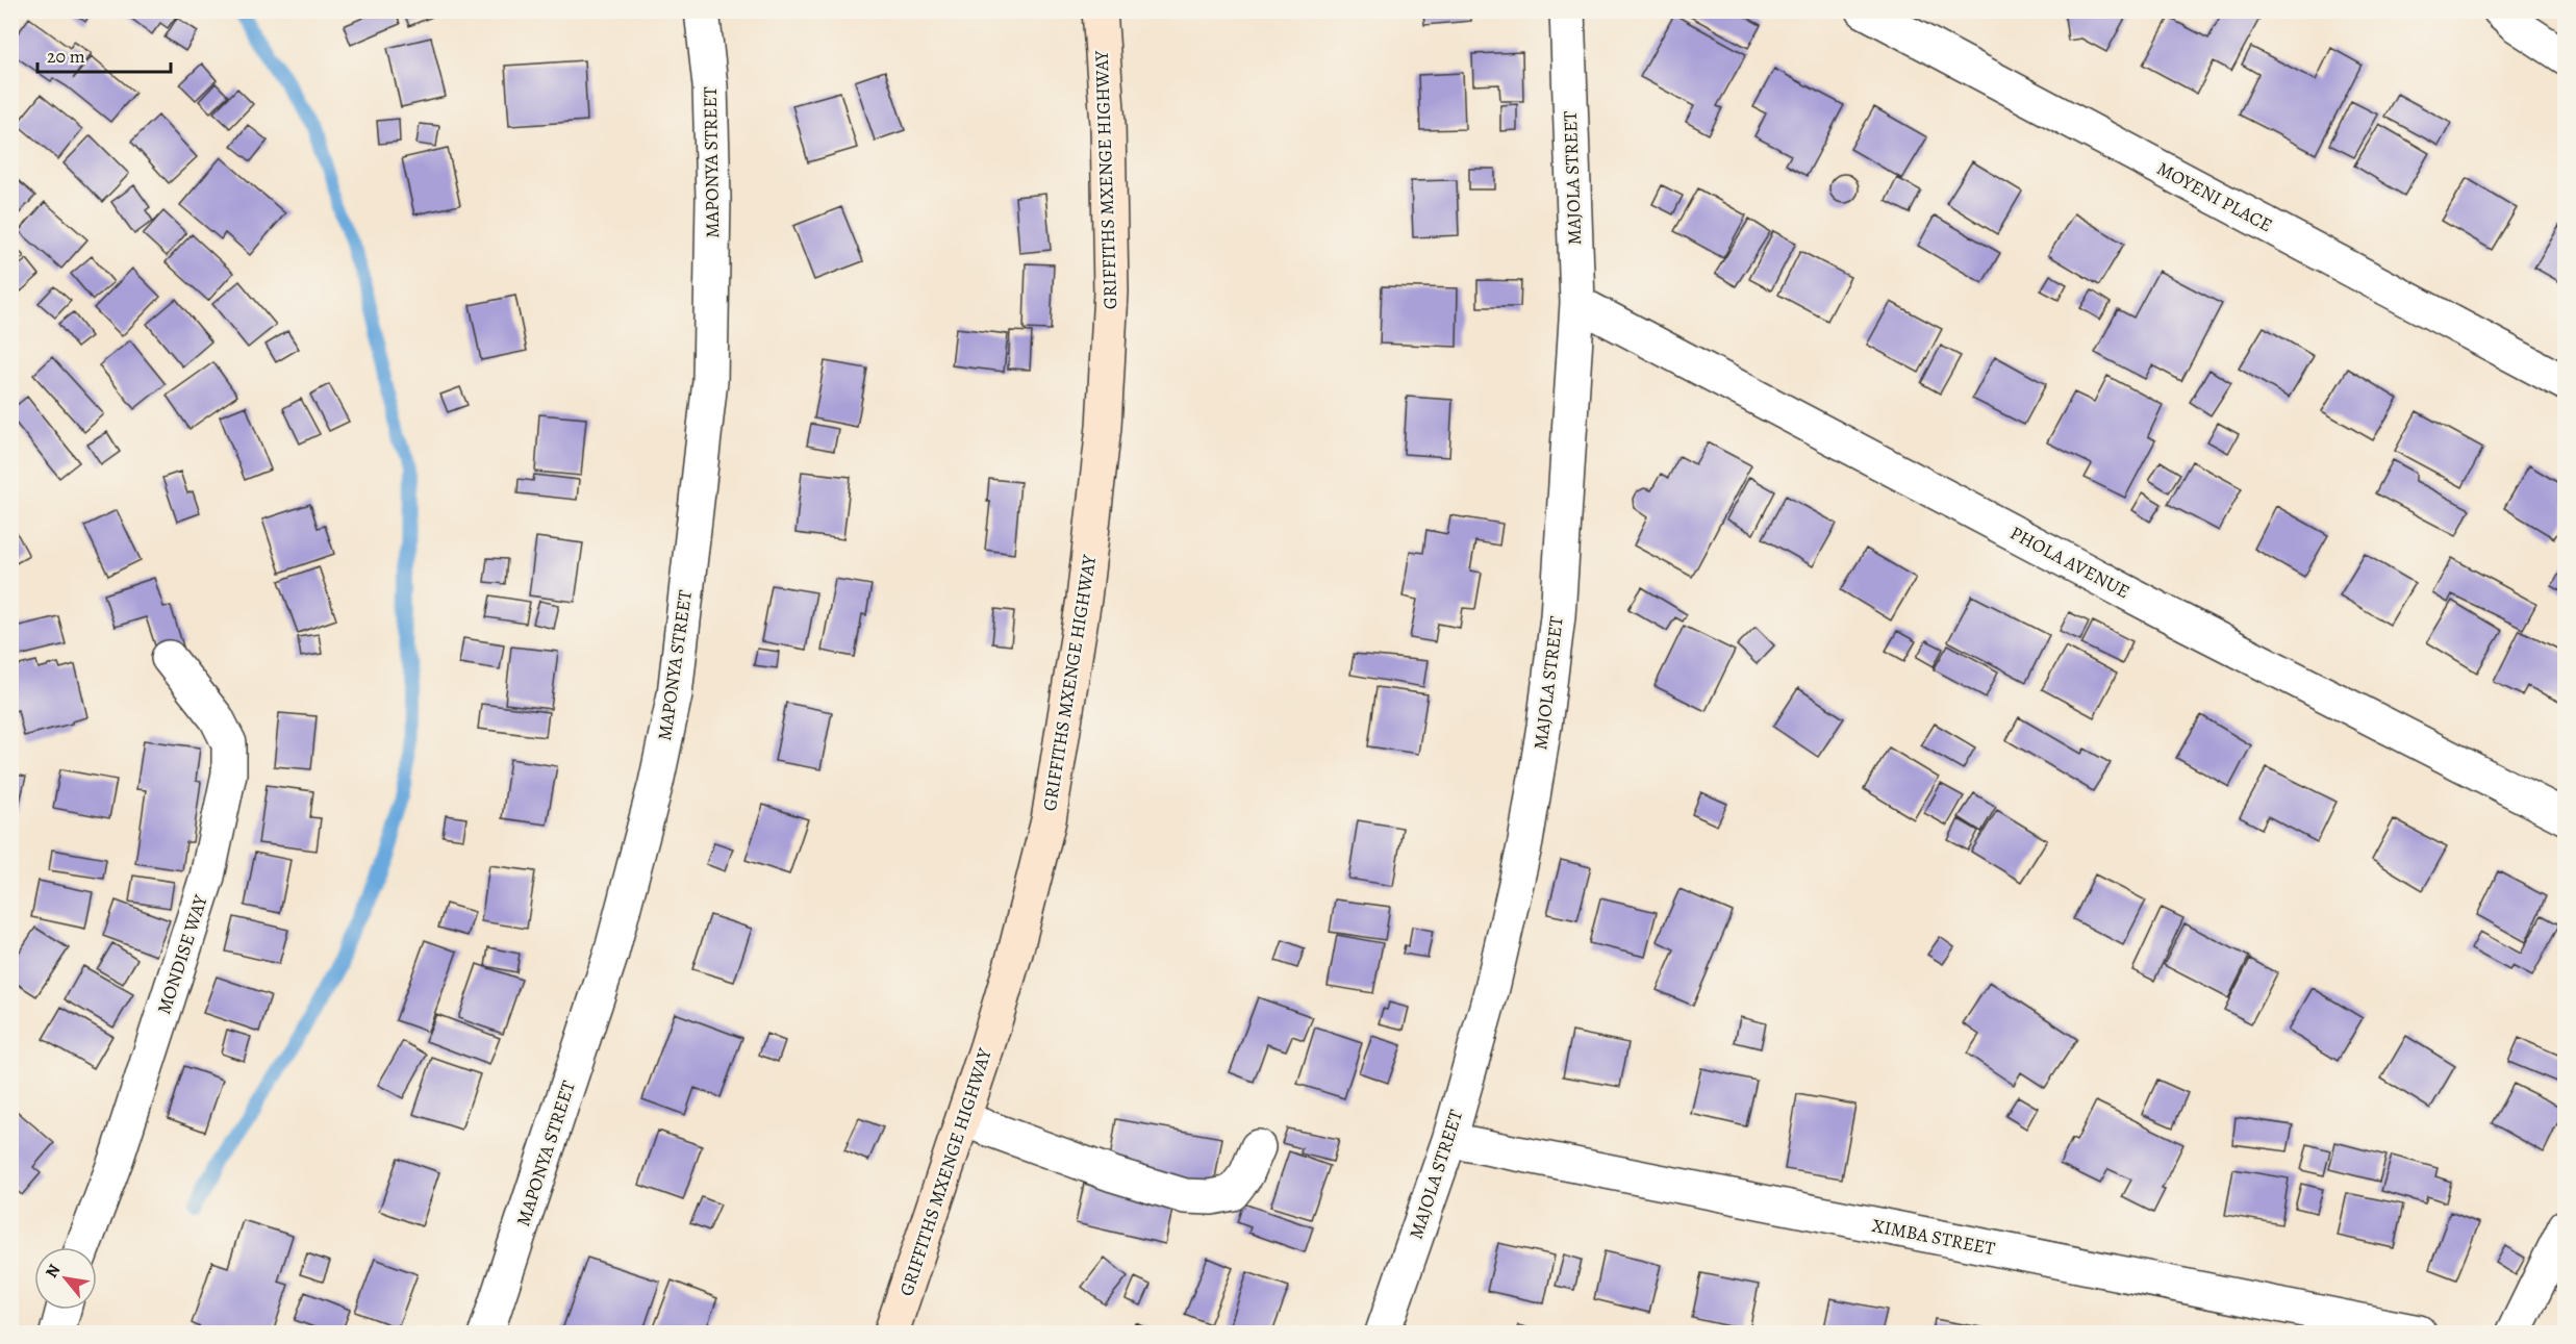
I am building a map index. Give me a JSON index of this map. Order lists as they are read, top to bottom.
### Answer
{
  "streets": {
    "street": [
      "MAPONYA STREET",
      "MAJOLA STREET",
      "GRIFFITHS MXENGE HIGHWAY",
      "MOYENI PLACE",
      "PHOLA AVENUE",
      "MONDISE WAY",
      "XIMBA STREET"
    ]
  },
  "crossings": [
    ["MAJOLA STREET", "PHOLA AVENUE"],
    ["MAJOLA STREET", "XIMBA STREET"]
  ],
  "scale_bar": "20 m",
  "north": "top left"
}
